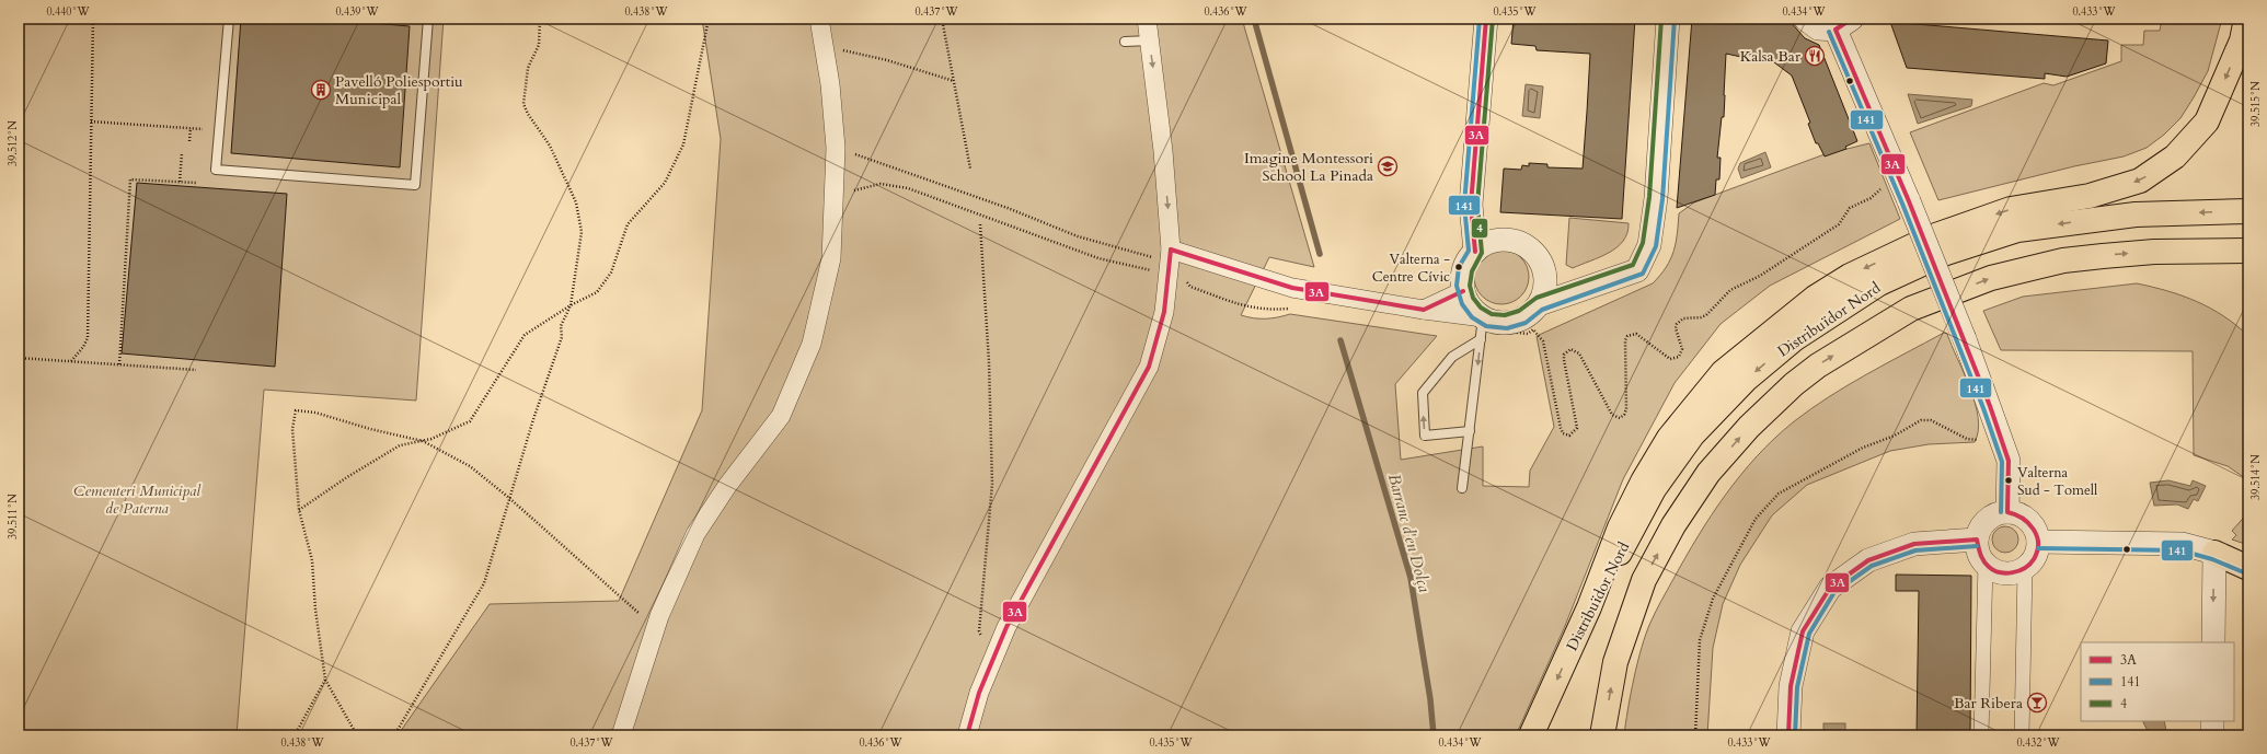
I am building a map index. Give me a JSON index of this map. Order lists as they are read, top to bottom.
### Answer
{
  "streets": {
    "main road": ["Distribuïdor Nord"]
  },
  "water": ["Barranc d'en Dolça"],
  "parks": ["Cementeri Municipal de Paterna"],
  "places": {
    "restaurant": ["Kalsa Bar"],
    "building": ["Pavelló Poliesportiu Municipal"],
    "school or university": ["Imagine Montessori School La Pinada"],
    "other": ["Valterna - Centre Cívic", "Valterna Sud - Tomell"],
    "bar": ["Bar Ribera"]
  },
  "lines": ["transit line 3A", "transit line 141", "transit line 4"],
  "legend": ["3A", "141", "4"],
  "coordinates": [
    "0.440°W",
    "0.439°W",
    "0.438°W",
    "0.437°W",
    "0.436°W",
    "0.435°W",
    "0.434°W",
    "0.433°W",
    "39.515°N",
    "39.512°N",
    "39.514°N",
    "39.511°N",
    "0.432°W"
  ]
}
